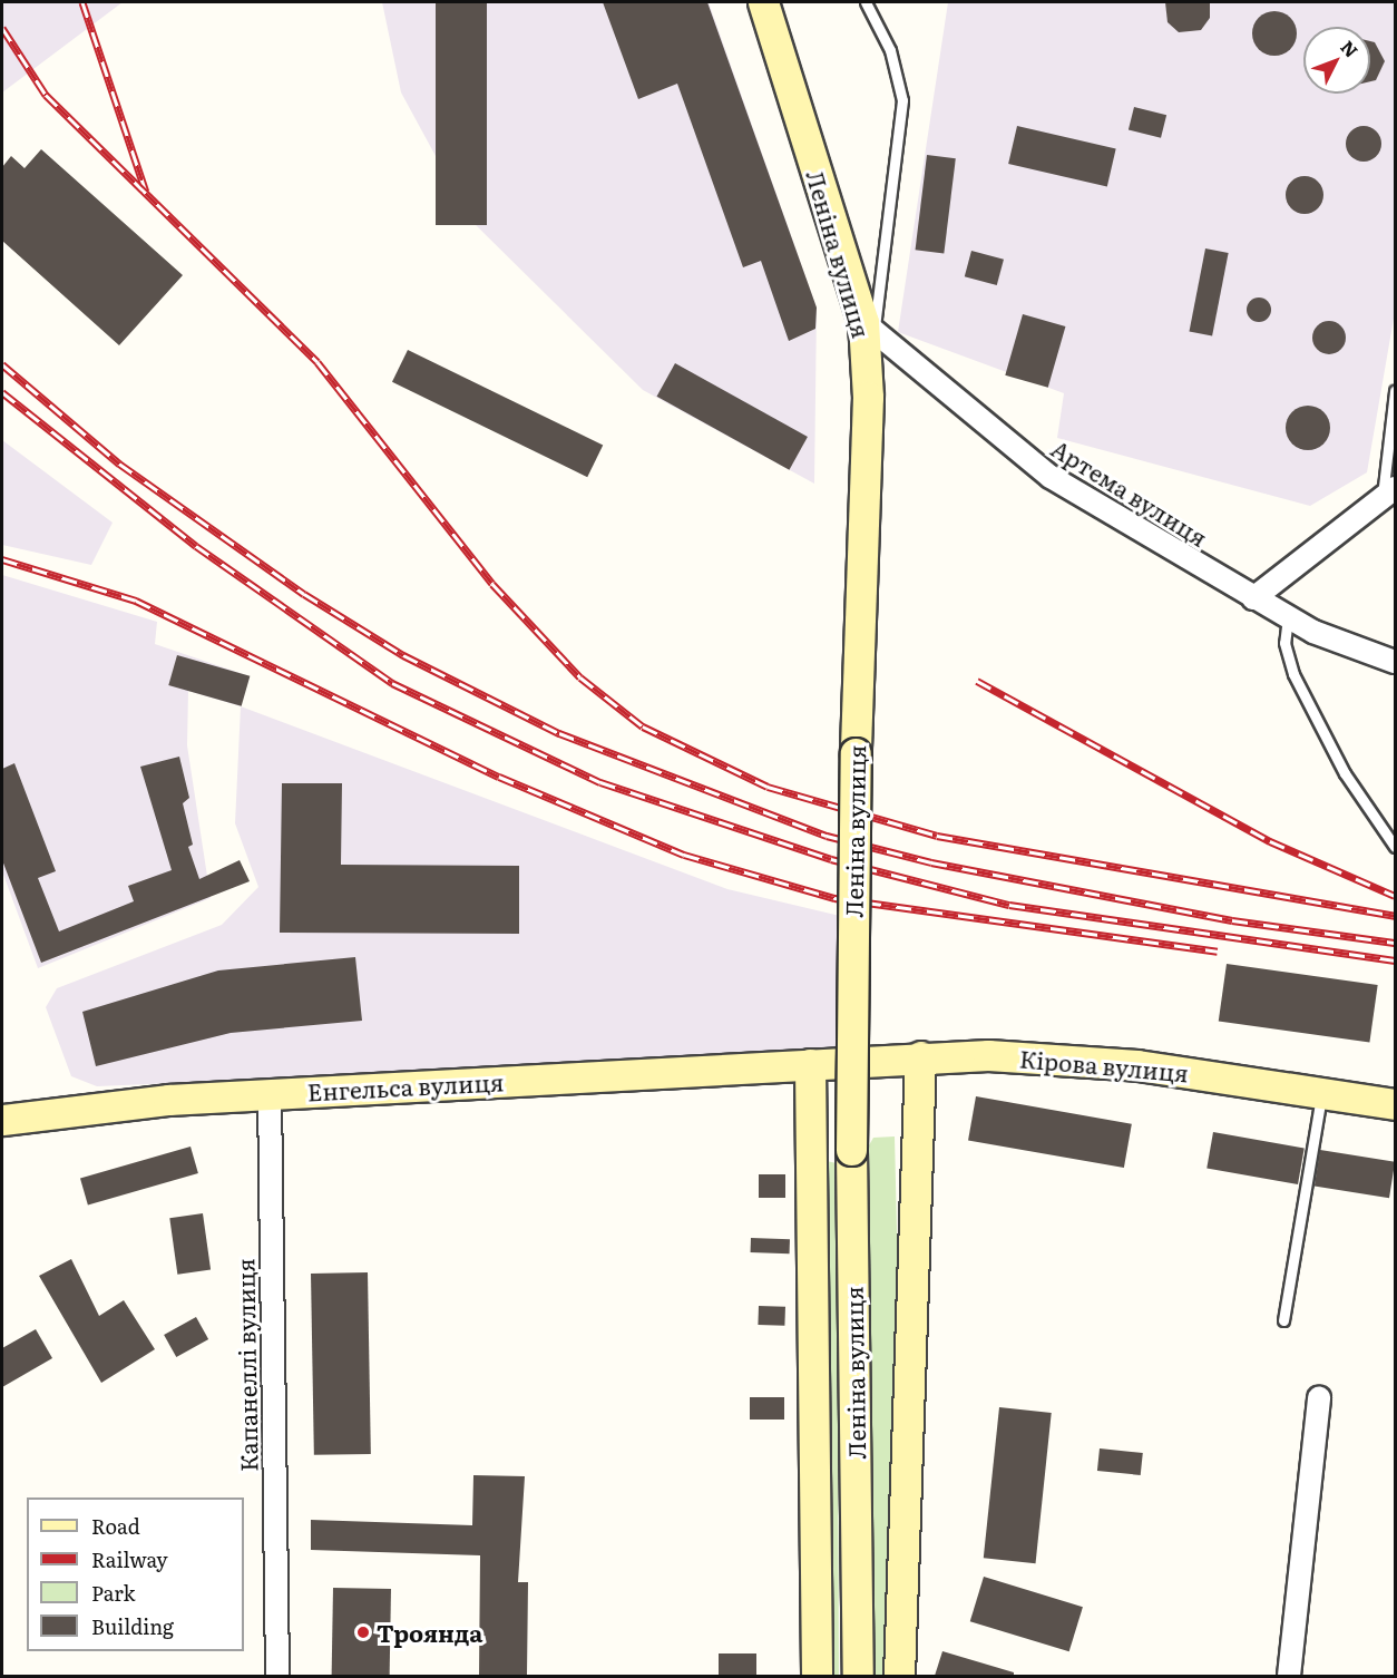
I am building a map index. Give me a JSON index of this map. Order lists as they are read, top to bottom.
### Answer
{
  "streets": {
    "street": [
      "Леніна вулиця",
      "Артема вулиця",
      "Кірова вулиця",
      "Енгельса вулиця",
      "Капанеллі вулиця"
    ]
  },
  "crossings": [
    ["Леніна вулиця", "Артема вулиця"],
    ["Леніна вулиця", "Кірова вулиця"],
    ["Леніна вулиця", "Енгельса вулиця"],
    ["Кірова вулиця", "Енгельса вулиця"],
    ["Енгельса вулиця", "Капанеллі вулиця"]
  ],
  "places": ["Троянда"],
  "legend": [
    "Road",
    "Railway",
    "Park",
    "Building"
  ],
  "north": "top right"
}
